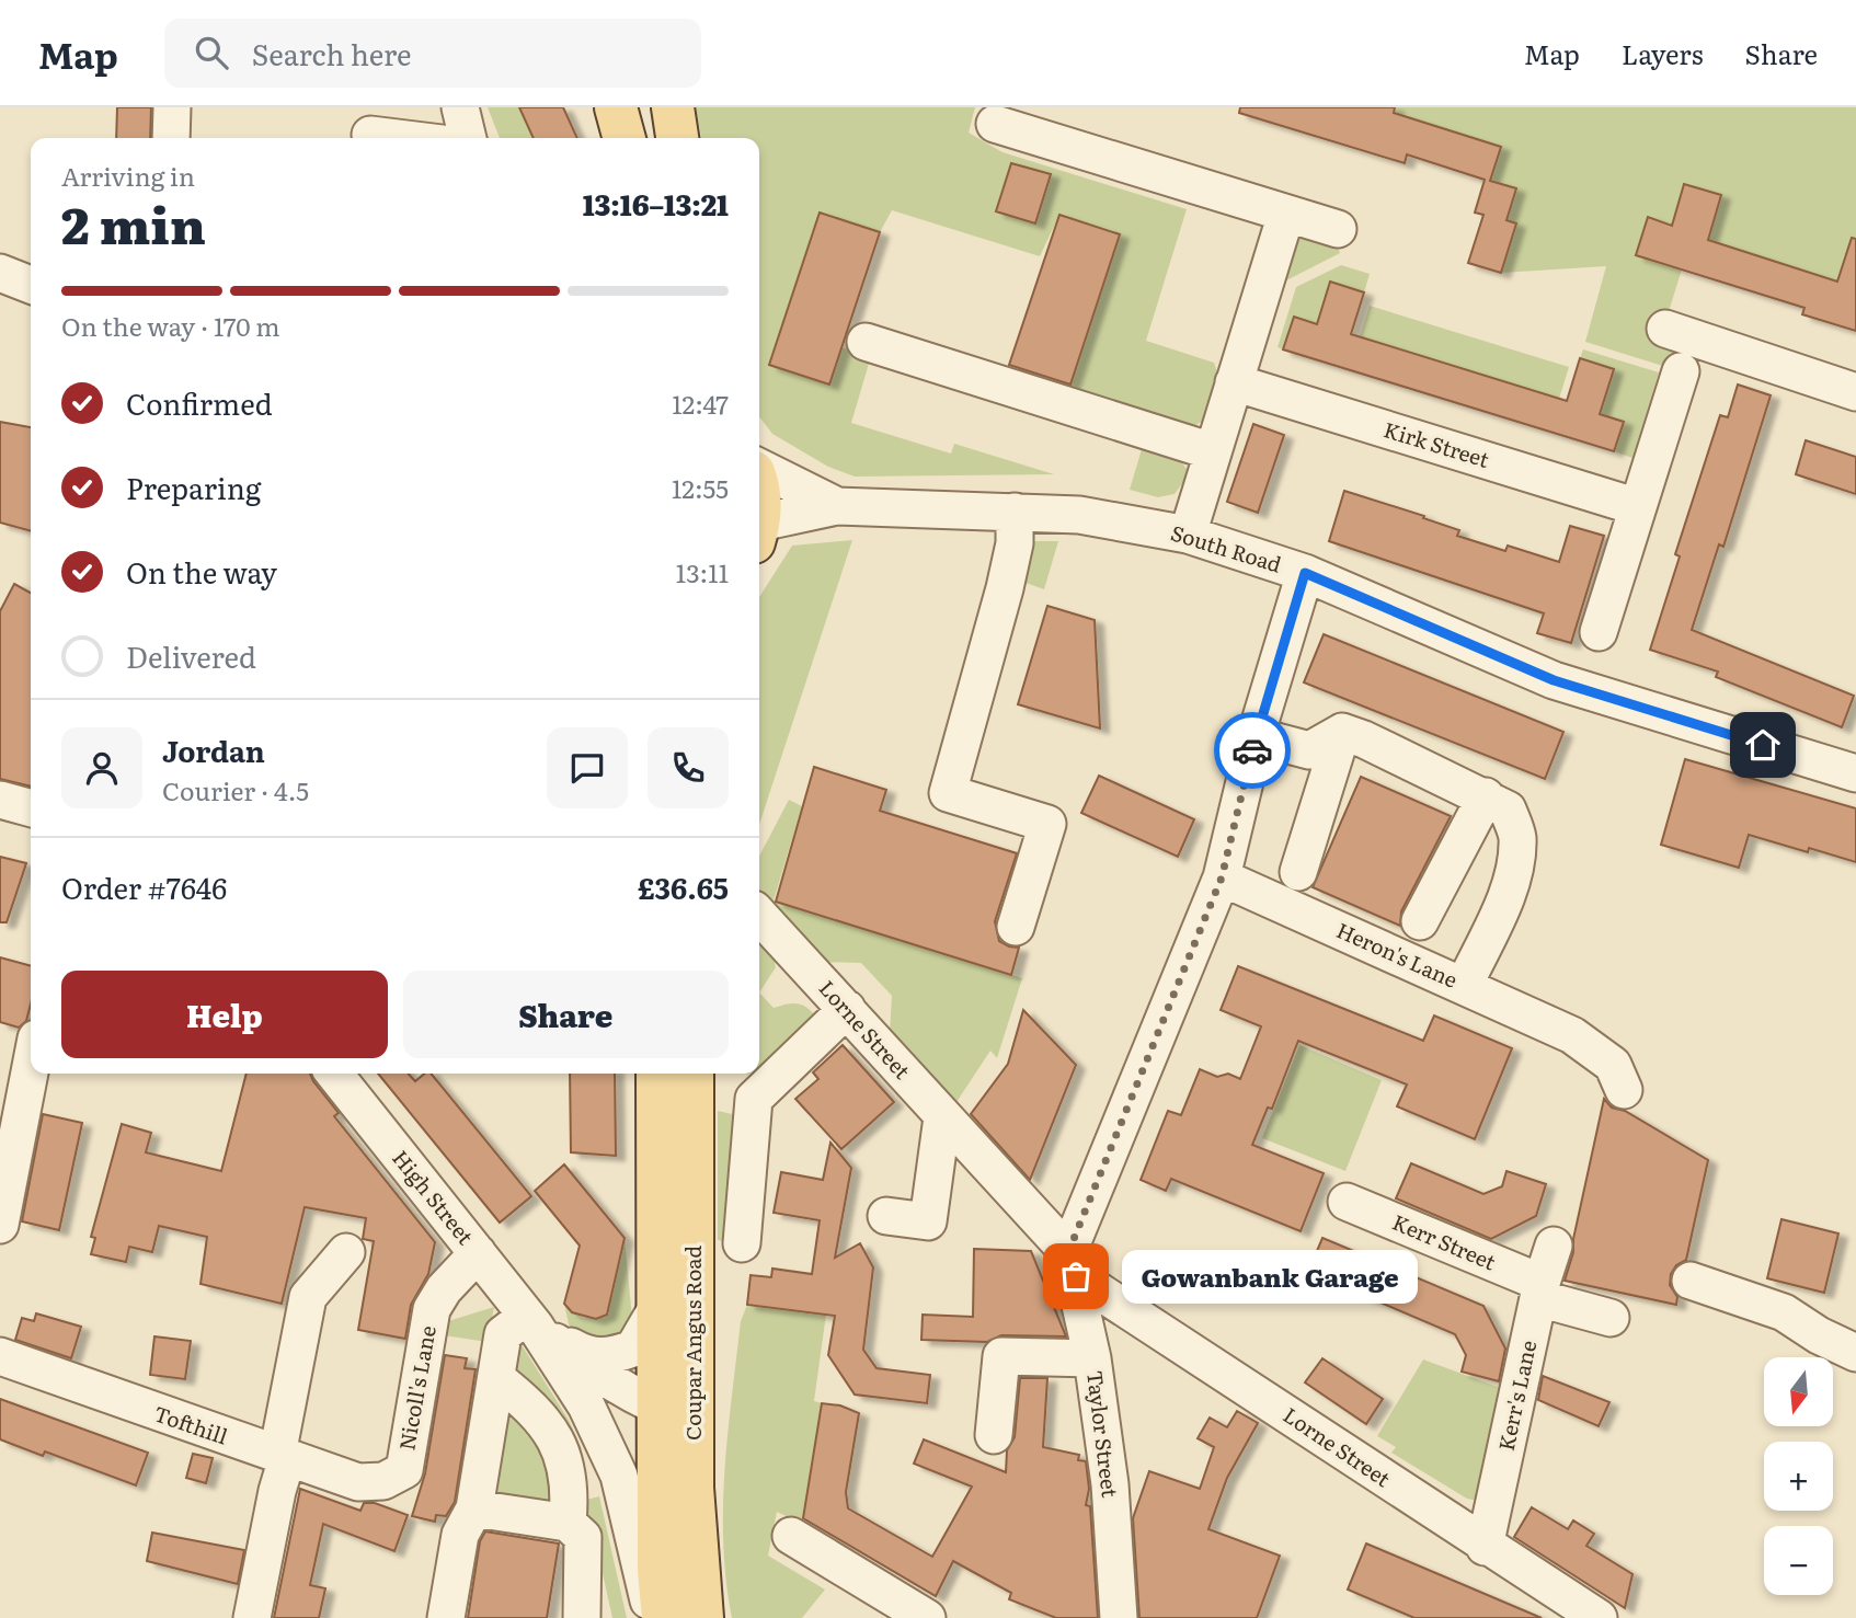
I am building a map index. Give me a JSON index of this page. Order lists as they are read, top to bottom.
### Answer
{
  "streets": {
    "main road": ["Coupar Angus Road"],
    "street": [
      "Kirk Street",
      "South Road",
      "Heron's Lane",
      "Lorne Street",
      "High Street",
      "Kerr Street",
      "Nicoll's Lane",
      "Kerr's Lane",
      "Tofthill",
      "Taylor Street"
    ]
  },
  "crossings": [
    ["Lorne Street", "Kerr's Lane"],
    ["Lorne Street", "Taylor Street"],
    ["High Street", "Coupar Angus Road"],
    ["High Street", "Nicoll's Lane"],
    ["Kerr Street", "Kerr's Lane"],
    ["Nicoll's Lane", "Tofthill"]
  ],
  "places": ["Gowanbank Garage"],
  "north": "bottom",
  "page": {
    "header": "Map",
    "search": "Search here",
    "nav": ["Map", "Layers", "Share"],
    "heading": ["2 min", "Arriving in", "13:16–13:21"],
    "panel": [
      "Jordan",
      "Courier · 4.5",
      "Order #7646",
      "£36.65"
    ],
    "bar": "On the way · 170 m",
    "list": [
      ["Confirmed", "12:47"],
      ["Preparing", "12:55"],
      ["On the way", "13:11"],
      "Delivered"
    ],
    "buttons": ["Help", "Share"],
    "bubble": "Gowanbank Garage",
    "map_buttons": ["+", "−"]
  }
}
